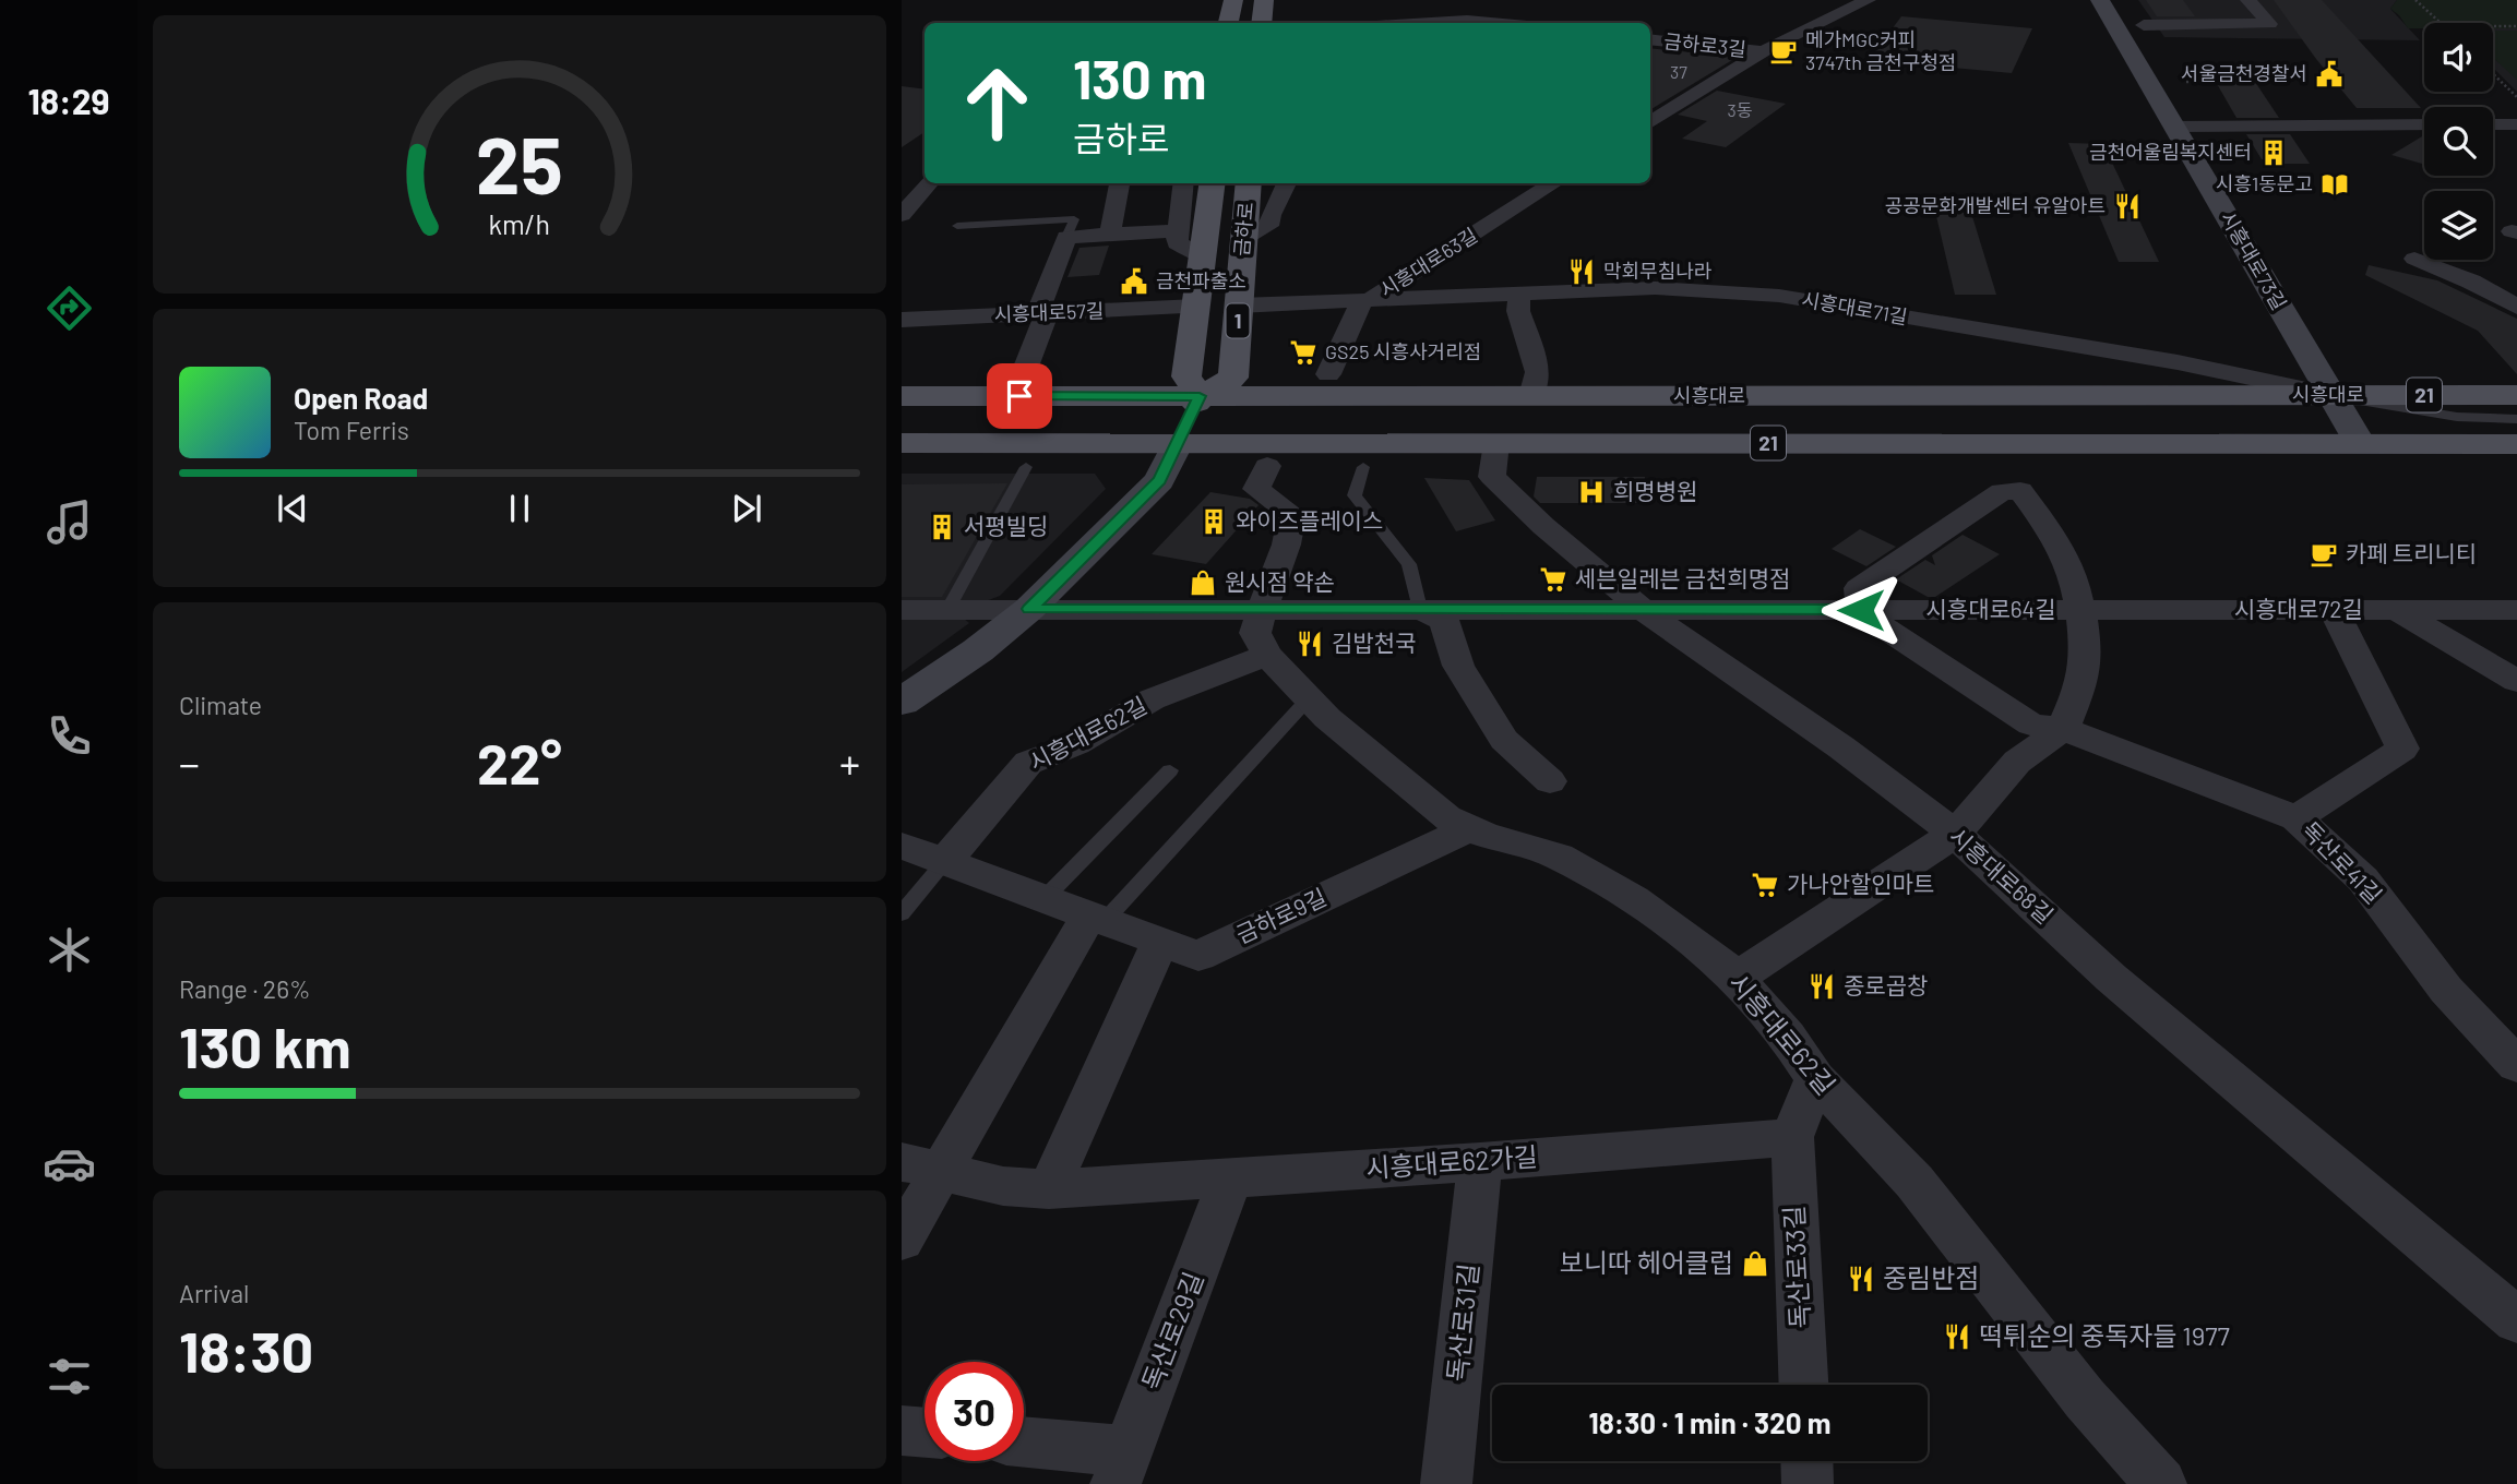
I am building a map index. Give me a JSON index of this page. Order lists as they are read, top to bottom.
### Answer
{
  "streets": {
    "main road": [
      "금하로",
      "1",
      "시흥대로",
      "21"
    ],
    "street": [
      "금하로3길",
      "시흥대로73길",
      "시흥대로63길",
      "시흥대로71길",
      "시흥대로57길",
      "시흥대로64길",
      "시흥대로72길",
      "시흥대로62길",
      "독산로41길",
      "시흥대로68길",
      "금하로9길",
      "시흥대로62가길",
      "독산로33길",
      "독산로31길",
      "독산로29길"
    ]
  },
  "crossings": [
    ["금하로", "시흥대로63길"],
    ["금하로", "시흥대로57길"],
    ["금하로", "시흥대로"],
    ["시흥대로73길", "시흥대로71길"],
    ["시흥대로73길", "시흥대로"],
    ["시흥대로73길", "21"],
    ["시흥대로63길", "시흥대로71길"],
    ["시흥대로71길", "시흥대로"],
    ["21", "시흥대로68길"],
    ["시흥대로64길", "시흥대로72길"],
    ["시흥대로64길", "시흥대로62길"],
    ["시흥대로64길", "독산로41길"],
    ["시흥대로64길", "시흥대로68길"],
    ["시흥대로62길", "금하로9길"],
    ["시흥대로62가길", "독산로33길"],
    ["시흥대로62가길", "독산로31길"],
    ["시흥대로62가길", "독산로29길"]
  ],
  "places": {
    "cafe": ["메가MGC커피 3747th 금천구청점", "카페 트리니티"],
    "public building": ["서울금천경찰서", "금천파출소"],
    "building": ["금천어울림복지센터", "와이즈플레이스", "서평빌딩"],
    "library": ["시흥1동문고"],
    "restaurant": [
      "공공문화개발센터 유알아트",
      "막회무침나라",
      "김밥천국",
      "종로곱창",
      "중림반점",
      "떡튀순의 중독자들 1977"
    ],
    "supermarket": ["GS25 시흥사거리점", "세븐일레븐 금천희명점", "가나안할인마트"],
    "hospital": ["희명병원"],
    "shop": ["원시점 약손", "보니따 헤어클럽"]
  },
  "house_numbers": ["37", "3동"],
  "page": {
    "tabs": "18:29",
    "turn": ["130 m", "금하로"],
    "song": ["Open Road", "Tom Ferris"],
    "tile": [
      "Climate",
      ["Range · 26%", "130 km"],
      ["Arrival", "18:30"]
    ],
    "heat": ["−", "22°", "+"],
    "limit": "30",
    "trip": "18:30 · 1 min · 320 m",
    "gauge": ["25", "km/h"]
  }
}
